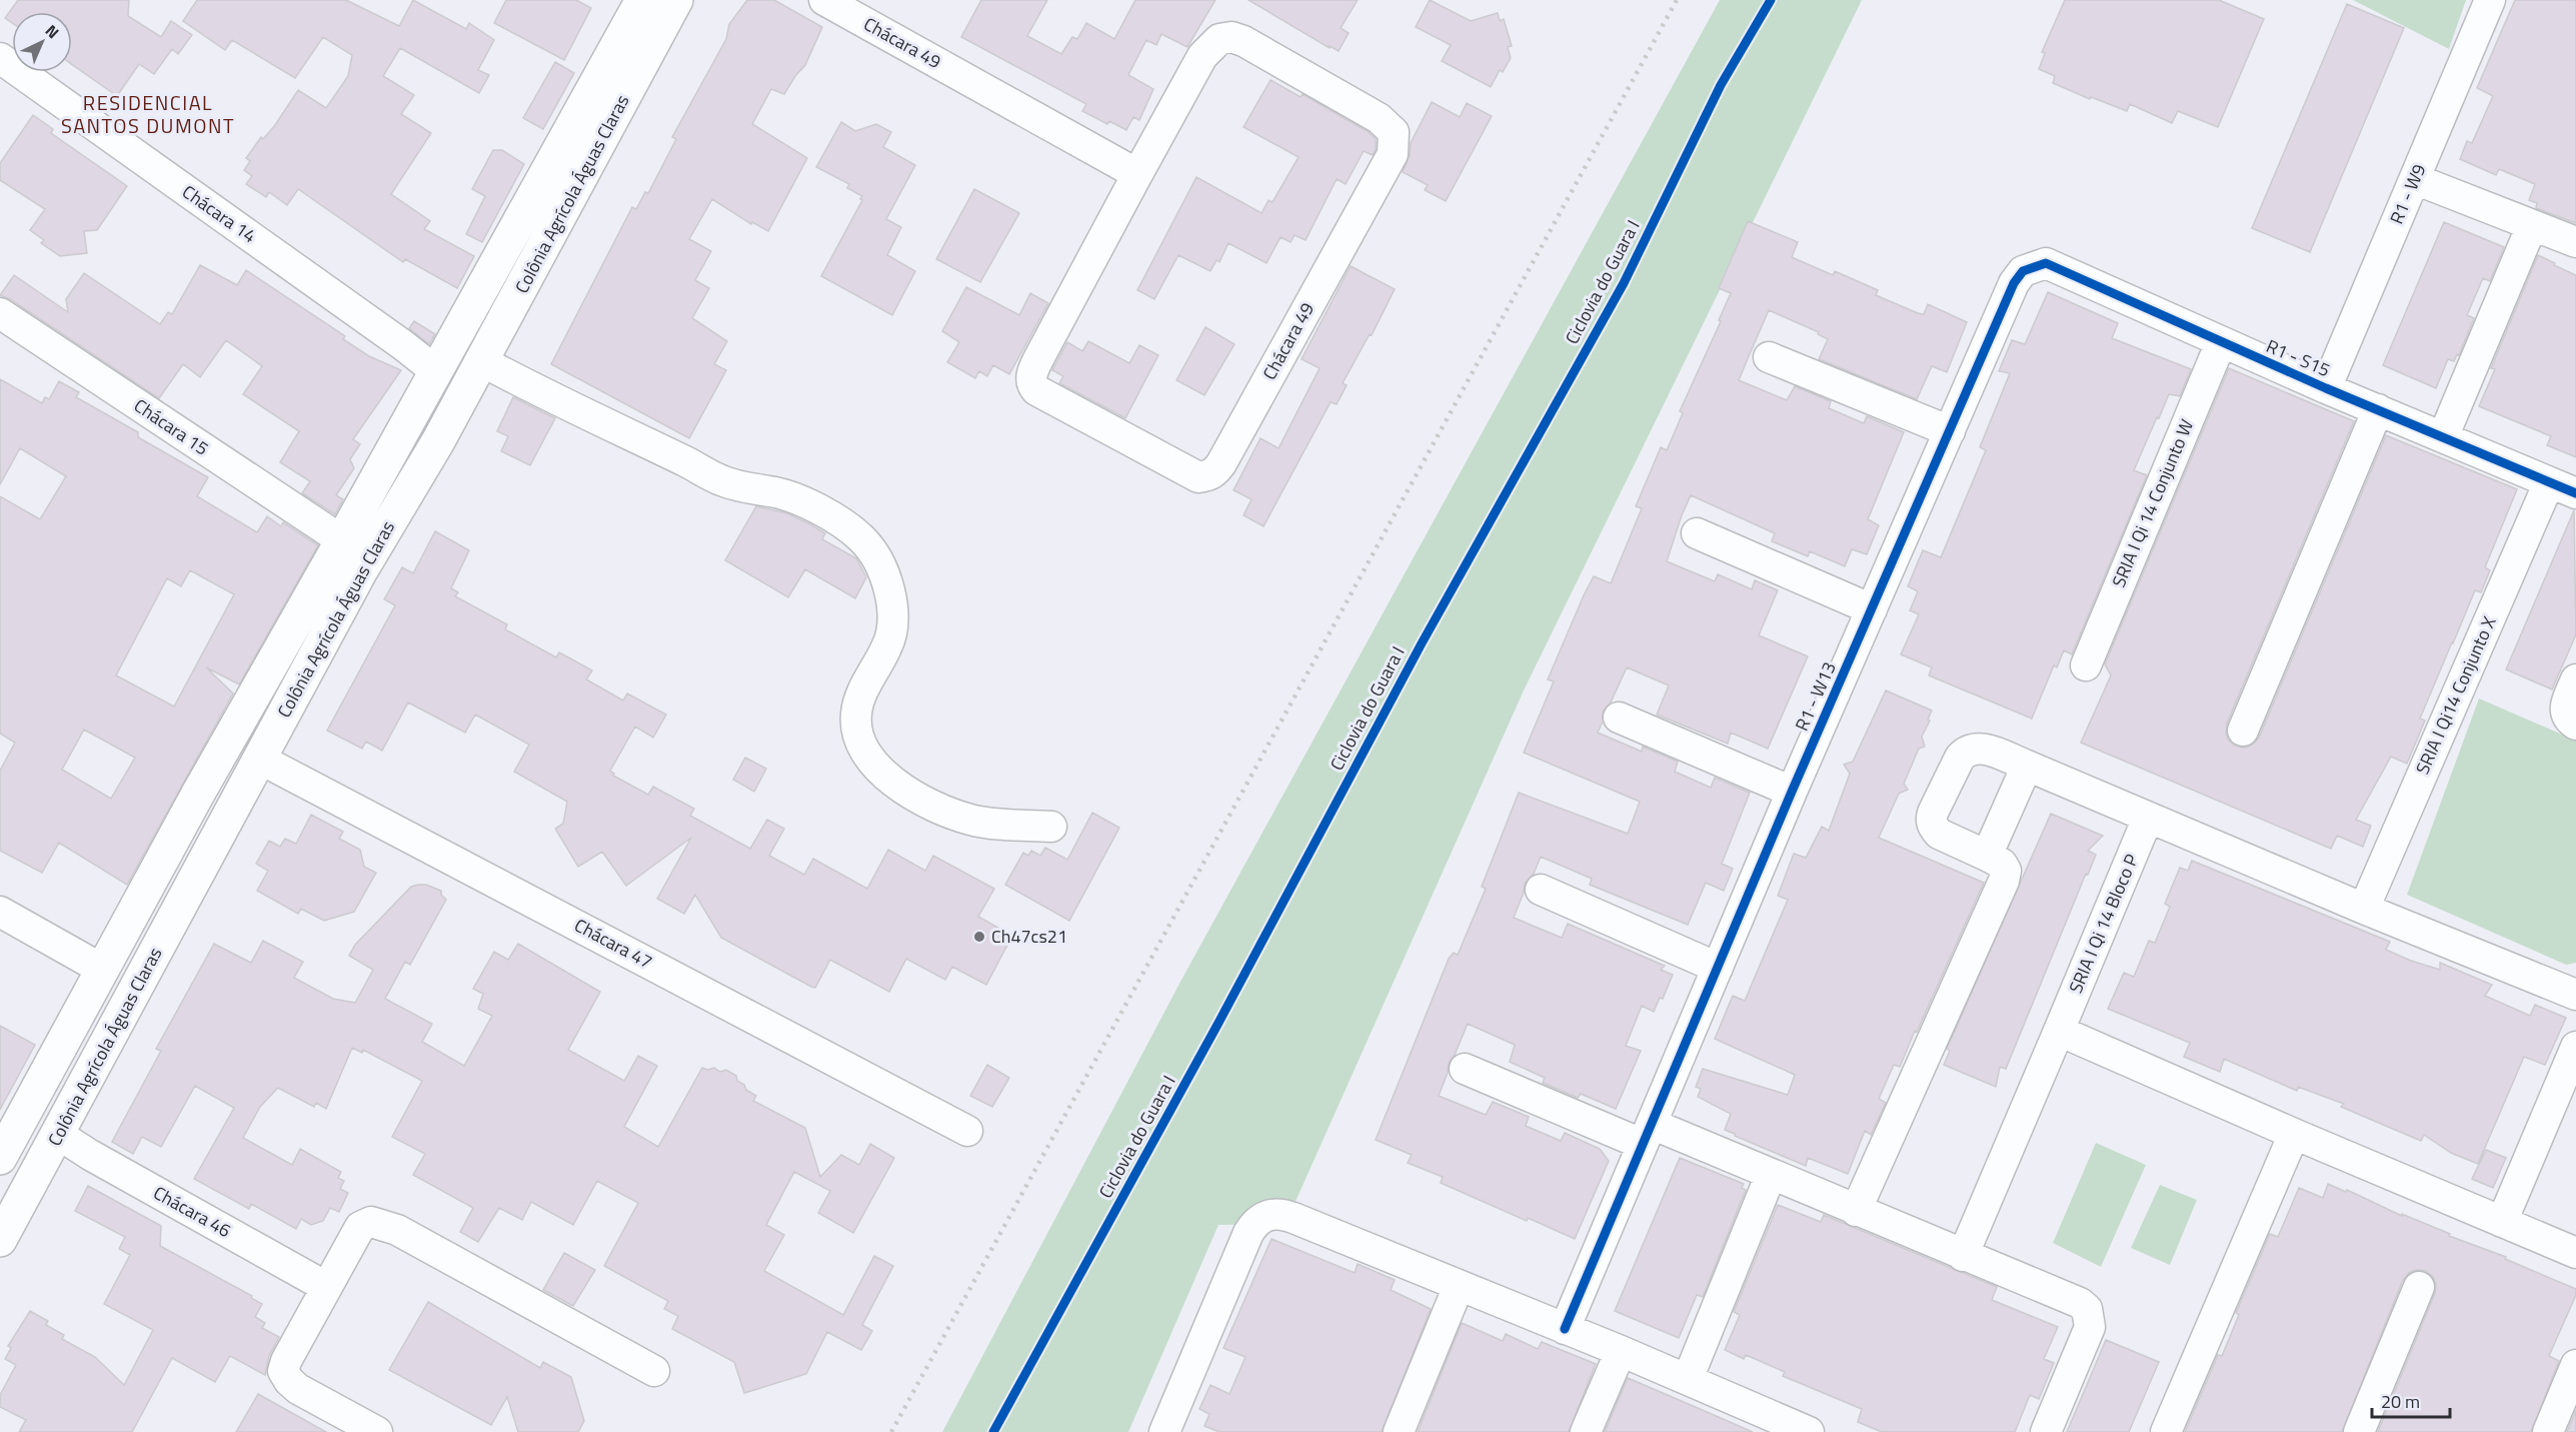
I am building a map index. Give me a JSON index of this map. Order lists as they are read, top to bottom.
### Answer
{
  "streets": {
    "main road": ["Colônia Agrícola Águas Claras"],
    "street": [
      "Chácara 49",
      "R1 - W9",
      "Chácara 14",
      "R1 - S15",
      "Chácara 15",
      "SRIA I Qi 14 Conjunto W",
      "SRIA I Qi14 Conjunto X",
      "R1 - W13",
      "SRIA I Qi 14 Bloco P",
      "Chácara 47",
      "Chácara 46"
    ],
    "cycle path": ["Ciclovia do Guara I"]
  },
  "crossings": [
    ["Colônia Agrícola Águas Claras", "Chácara 14"],
    ["Colônia Agrícola Águas Claras", "Chácara 15"],
    ["Colônia Agrícola Águas Claras", "Chácara 47"],
    ["Colônia Agrícola Águas Claras", "Chácara 46"],
    ["R1 - W9", "R1 - S15"],
    ["R1 - S15", "SRIA I Qi 14 Conjunto W"],
    ["R1 - S15", "SRIA I Qi14 Conjunto X"],
    ["R1 - S15", "R1 - W13"]
  ],
  "districts": ["RESIDENCIAL SANTOS DUMONT"],
  "places": ["Ch47cs21"],
  "scale_bar": "20 m",
  "north": "top right"
}
